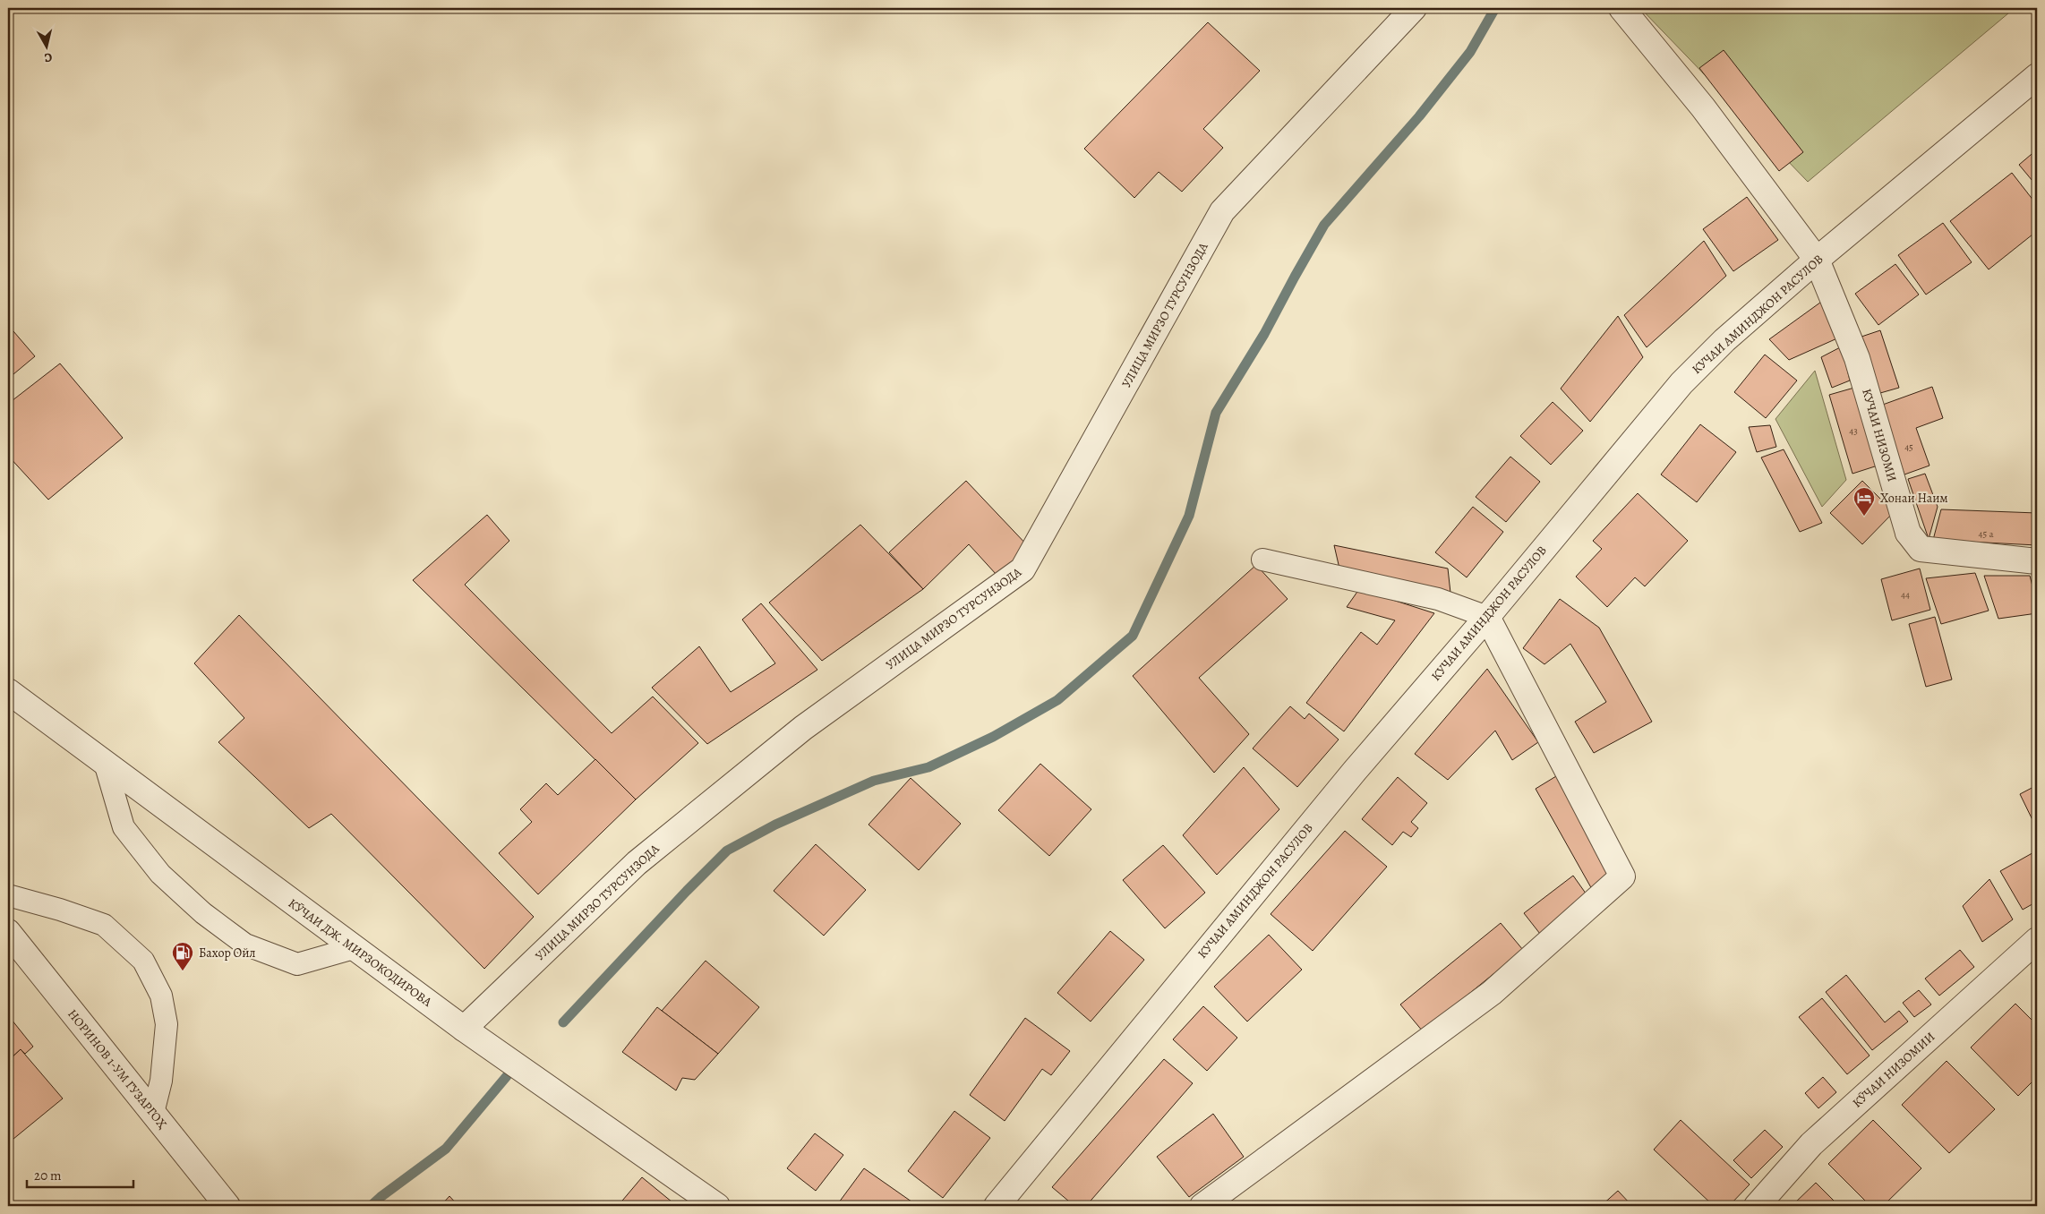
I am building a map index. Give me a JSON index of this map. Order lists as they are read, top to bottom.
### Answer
{
  "streets": {
    "street": [
      "КУЧАИ АМИНДЖОН РАСУЛОВ",
      "УЛИЦА МИРЗО ТУРСУНЗОДА",
      "КУЧАИ НИЗОМИ",
      "КӮЧАИ ДЖ. МИРЗОКОДИРОВА",
      "НОРИНОВ 1-УМ ГУЗАРГОҲ",
      "КӮЧАИ НИЗОМИИ"
    ]
  },
  "crossings": [
    ["КУЧАИ АМИНДЖОН РАСУЛОВ", "КУЧАИ НИЗОМИ"],
    ["УЛИЦА МИРЗО ТУРСУНЗОДА", "КӮЧАИ ДЖ. МИРЗОКОДИРОВА"]
  ],
  "places": {
    "hotel": ["Хонаи Наим"],
    "fuel station": ["Бахор Ойл"]
  },
  "house_numbers": [
    "43",
    "45",
    "45 а",
    "44"
  ],
  "scale_bar": "20 m",
  "north": "bottom"
}
